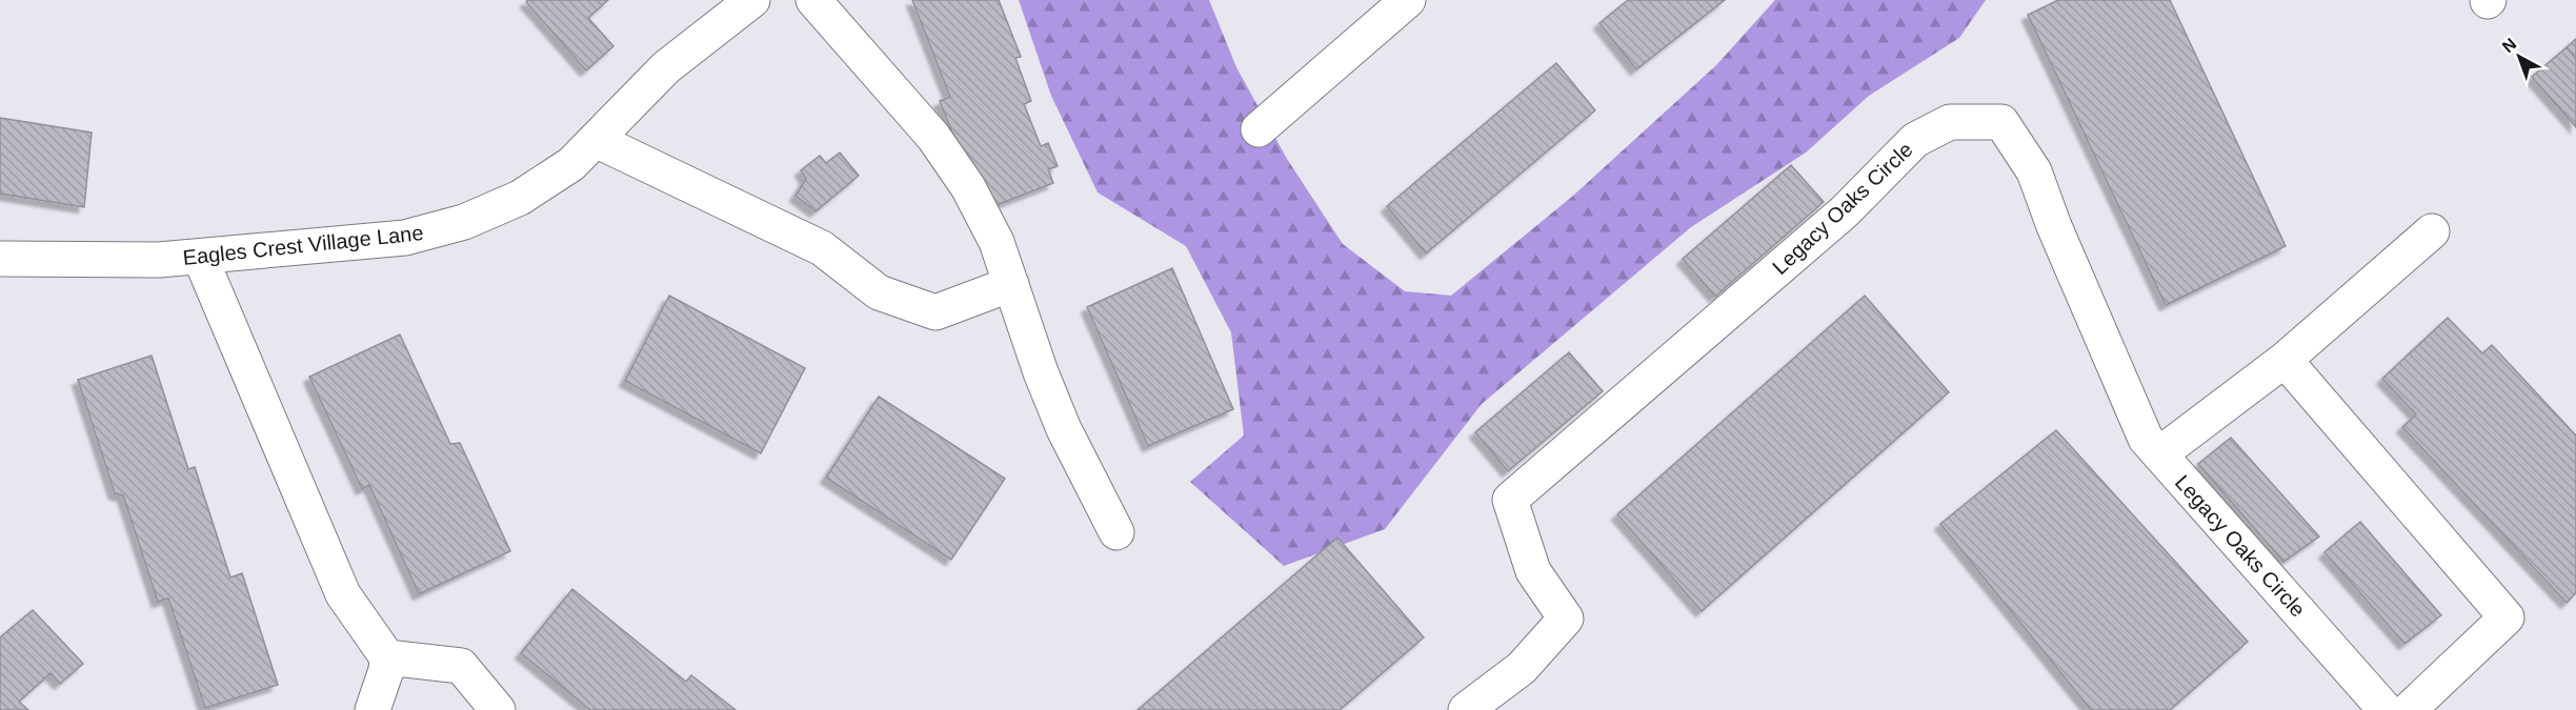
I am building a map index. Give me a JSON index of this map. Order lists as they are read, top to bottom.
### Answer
{
  "streets": {
    "street": ["Legacy Oaks Circle", "Eagles Crest Village Lane"]
  },
  "north": "top left"
}
